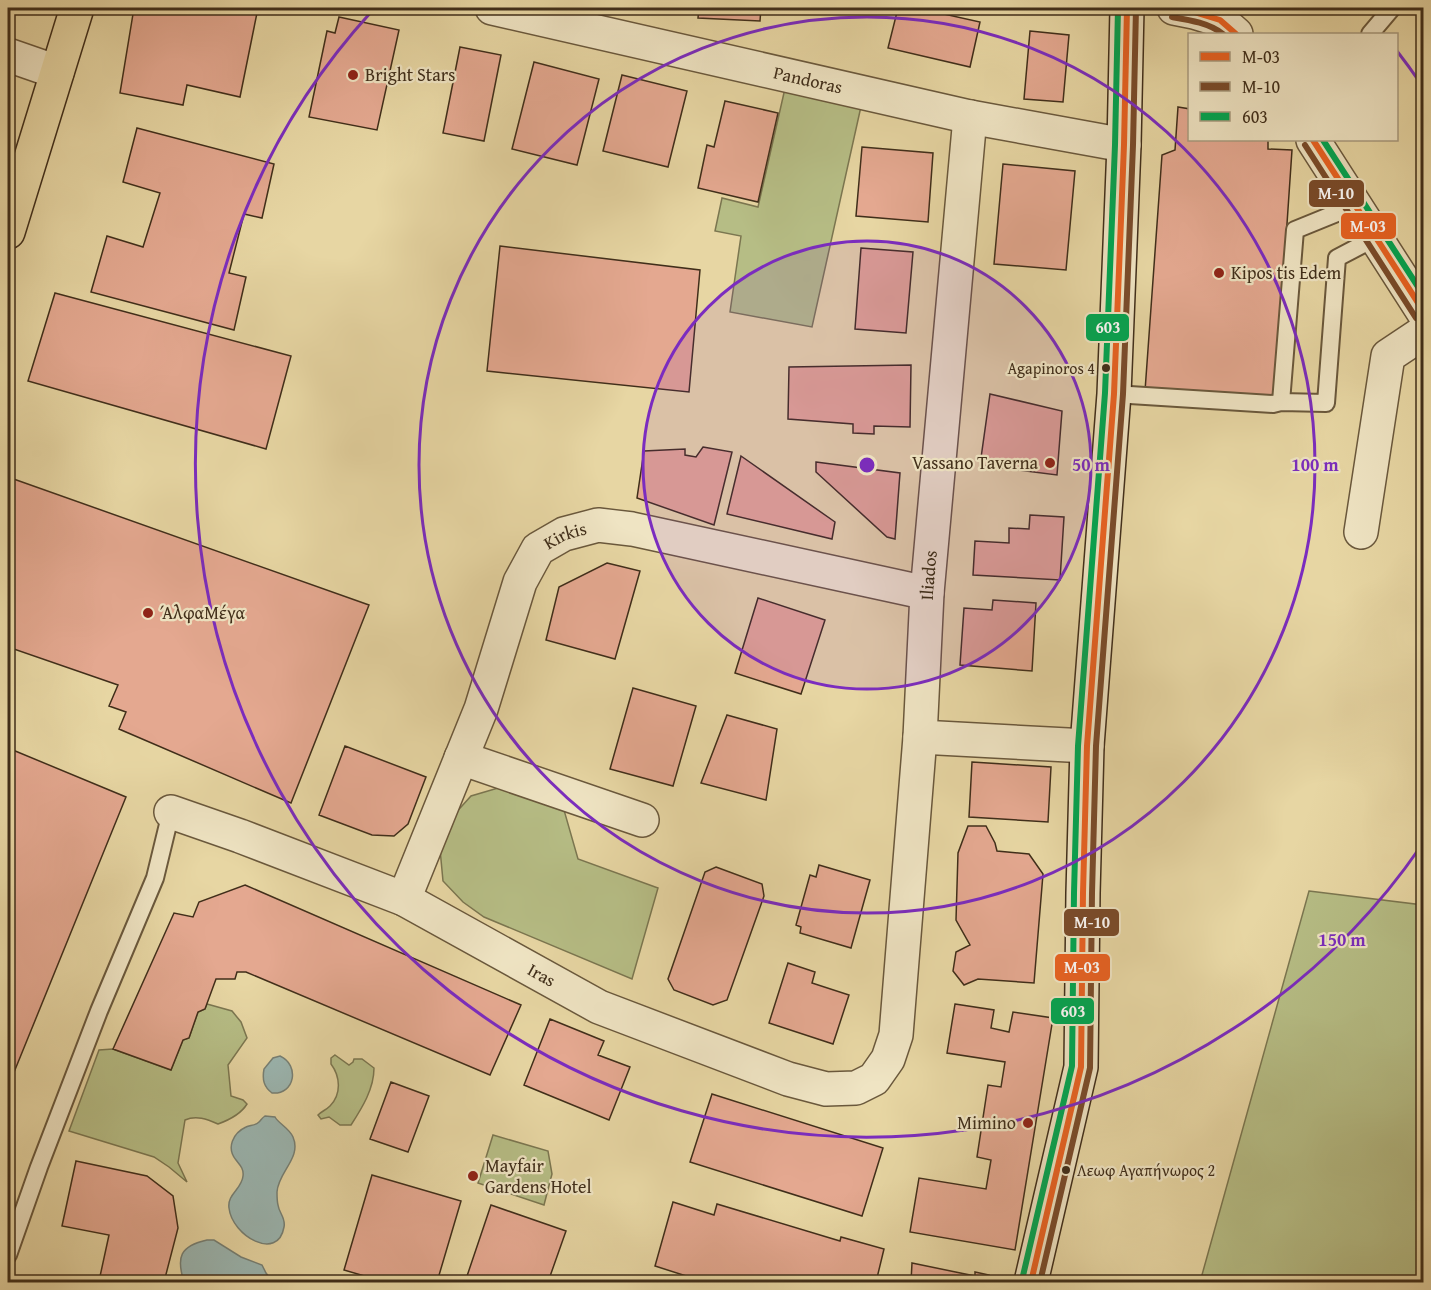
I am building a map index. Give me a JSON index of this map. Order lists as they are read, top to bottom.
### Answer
{
  "streets": {
    "street": [
      "Pandoras",
      "Kirkis",
      "Iliados",
      "Iras"
    ]
  },
  "crossings": [
    ["Pandoras", "Iliados"],
    ["Kirkis", "Iliados"],
    ["Kirkis", "Iras"],
    ["Iliados", "Iras"]
  ],
  "places": [
    "Bright Stars",
    "Kipos tis Edem",
    "Agapinoros 4",
    "Vassano Taverna",
    "ΆλφαΜέγα",
    "Mimino",
    "Λεωφ Αγαπήνωρος 2",
    "Mayfair Gardens Hotel"
  ],
  "lines": ["transit line M-03", "transit line M-10", "transit line 603"],
  "legend": ["M-03", "M-10", "603"],
  "rings": ["50 m", "100 m", "150 m"]
}
